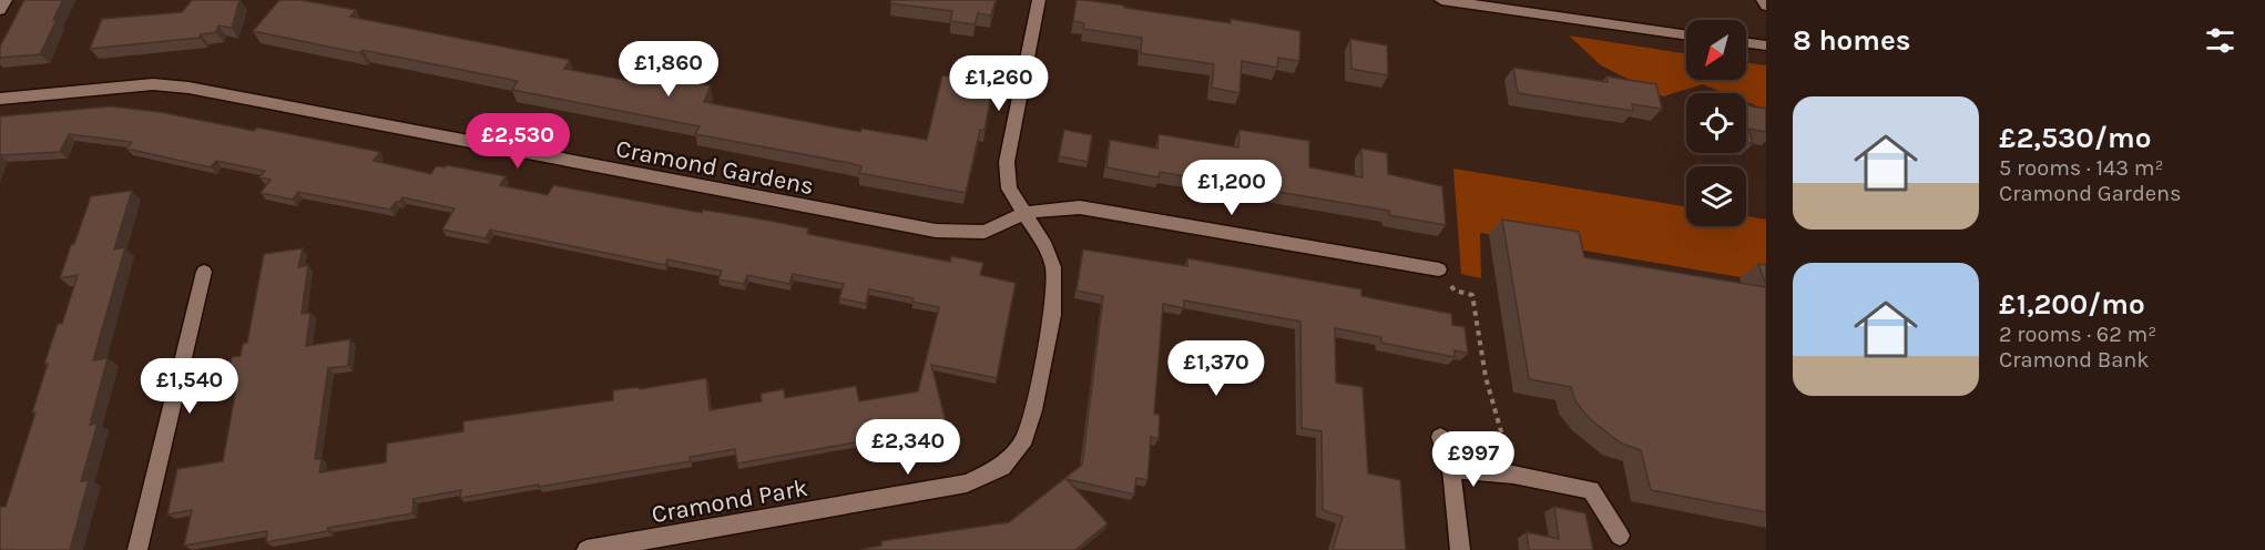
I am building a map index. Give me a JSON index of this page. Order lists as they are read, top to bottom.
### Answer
{
  "streets": {
    "street": ["Cramond Gardens", "Cramond Park"]
  },
  "crossings": [
    ["Cramond Gardens", "Cramond Park"]
  ],
  "north": "bottom left",
  "page": {
    "heading": "8 homes",
    "price": [
      "£1,860",
      "£1,260",
      "£2,530",
      "£1,200",
      "£1,370",
      "£1,540",
      "£2,340",
      "£997"
    ],
    "list": [
      {
        "name": "£2,530/mo",
        "note": "5 rooms · 143 m² · Cramond Gardens"
      },
      {
        "name": "£1,200/mo",
        "note": "2 rooms · 62 m² · Cramond Bank"
      }
    ]
  }
}
